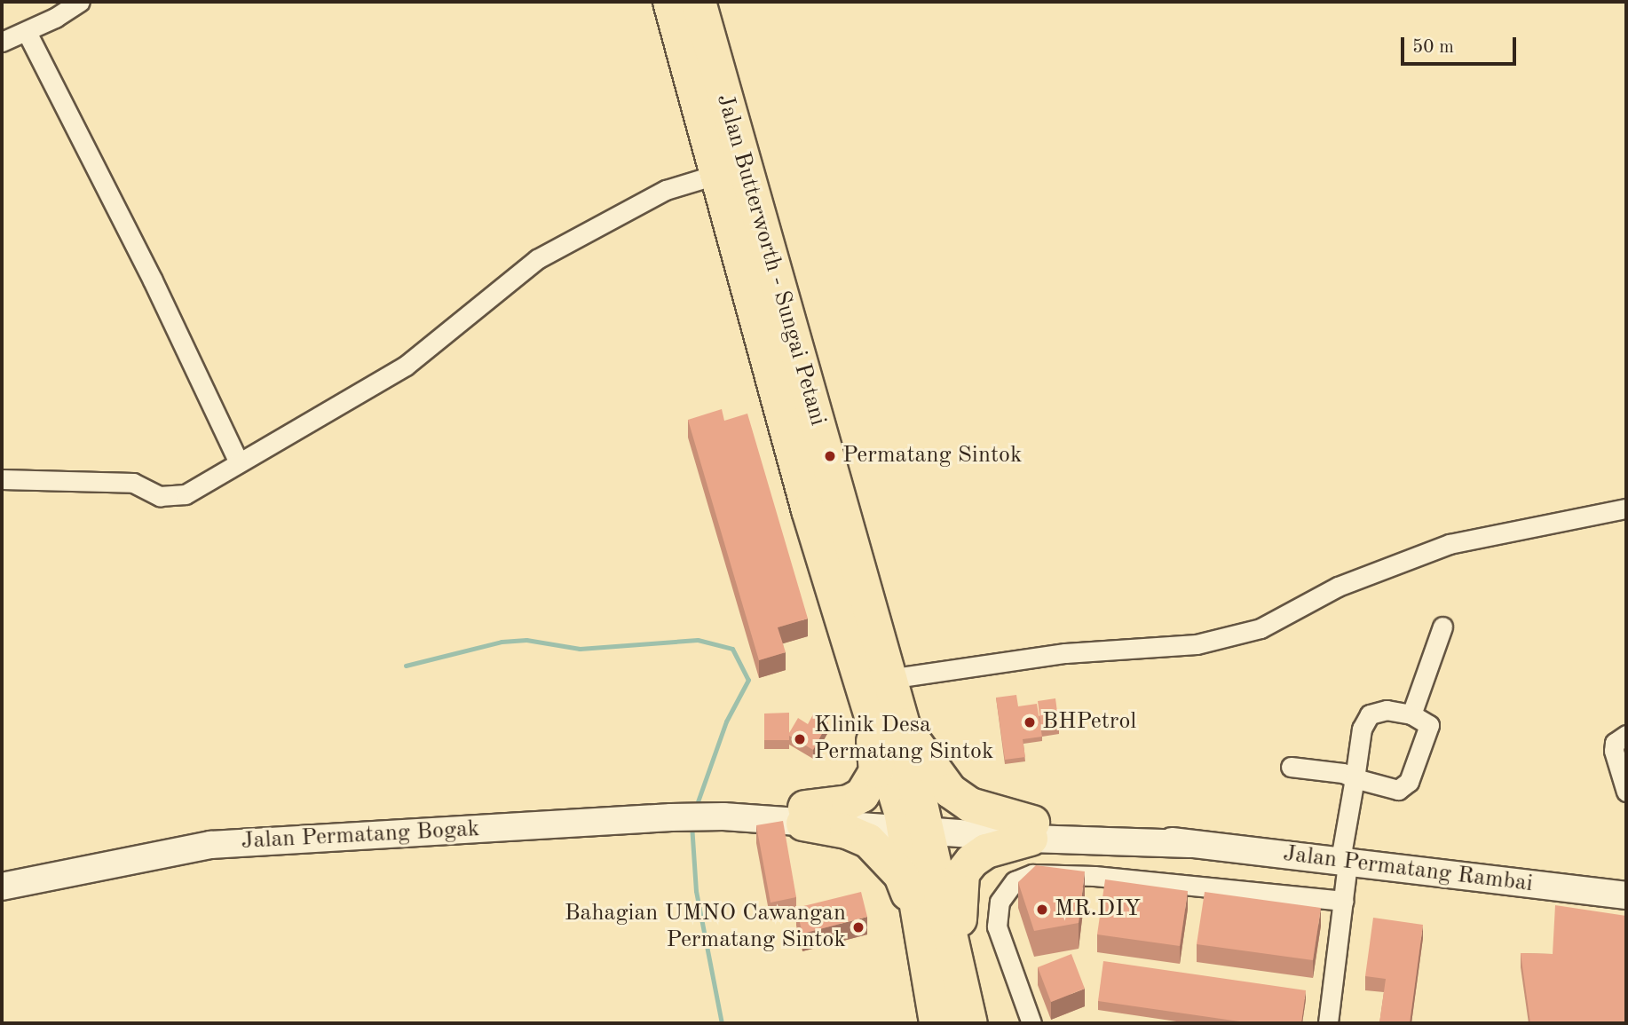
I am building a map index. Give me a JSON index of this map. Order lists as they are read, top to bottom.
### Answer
{
  "streets": {
    "highway": ["Jalan Butterworth - Sungai Petani"],
    "street": ["Jalan Permatang Bogak", "Jalan Permatang Rambai"]
  },
  "crossings": [
    ["Jalan Butterworth - Sungai Petani", "Jalan Permatang Bogak"],
    ["Jalan Butterworth - Sungai Petani", "Jalan Permatang Rambai"],
    ["Jalan Permatang Bogak", "Jalan Permatang Rambai"]
  ],
  "places": [
    "Permatang Sintok",
    "BHPetrol",
    "Klinik Desa Permatang Sintok",
    "MR.DIY",
    "Bahagian UMNO Cawangan Permatang Sintok"
  ],
  "scale_bar": "50 m"
}
